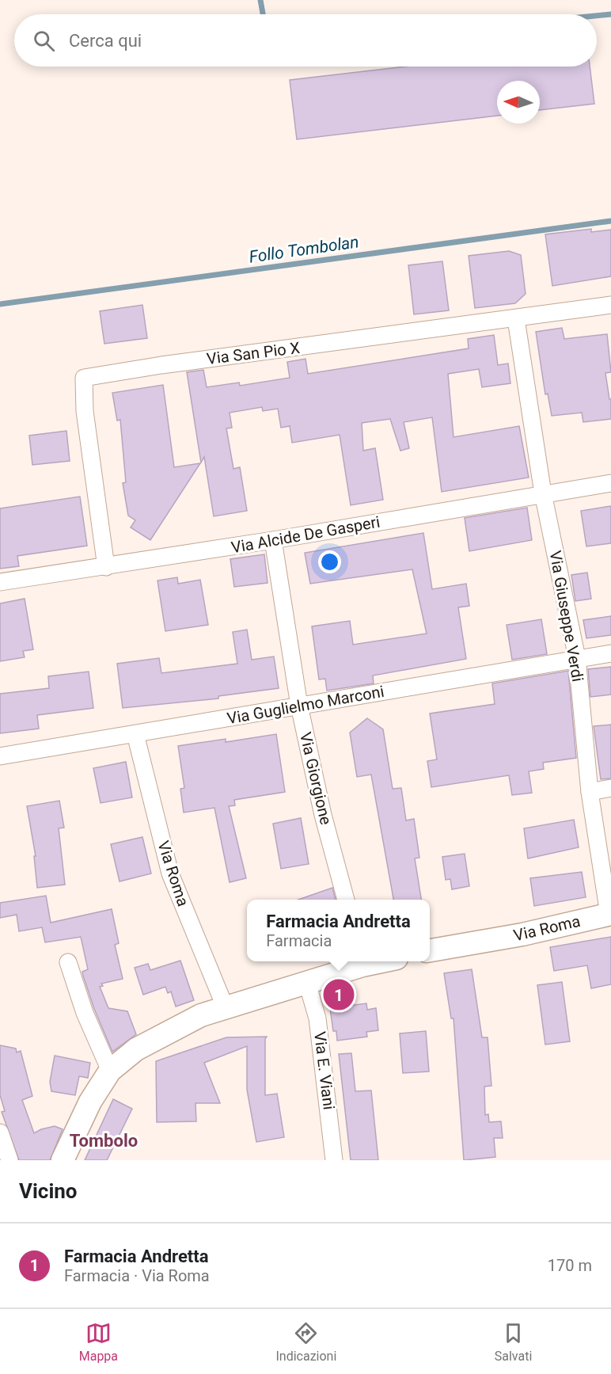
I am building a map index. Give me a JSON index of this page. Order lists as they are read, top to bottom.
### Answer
{
  "streets": {
    "main road": ["Via Roma"],
    "street": [
      "Via San Pio X",
      "Via Alcide De Gasperi",
      "Via Giuseppe Verdi",
      "Via Guglielmo Marconi",
      "Via Giorgione",
      "Via E. Viani"
    ]
  },
  "crossings": [
    ["Via San Pio X", "Via Alcide De Gasperi"],
    ["Via San Pio X", "Via Giuseppe Verdi"],
    ["Via Alcide De Gasperi", "Via Giuseppe Verdi"],
    ["Via Alcide De Gasperi", "Via Giorgione"],
    ["Via Giuseppe Verdi", "Via Guglielmo Marconi"],
    ["Via Giuseppe Verdi", "Via Roma"],
    ["Via Guglielmo Marconi", "Via Giorgione"],
    ["Via Guglielmo Marconi", "Via Roma"]
  ],
  "districts": ["Tombolo"],
  "water": ["Follo Tombolan"],
  "north": "left",
  "page": {
    "search": "Cerca qui",
    "popup": ["Farmacia Andretta", "Farmacia"],
    "pins": "1",
    "heading": "Vicino",
    "list": [
      {
        "mark": "1",
        "name": "Farmacia Andretta",
        "note": "Farmacia · Via Roma",
        "value": "170 m"
      }
    ],
    "nav": ["Mappa", "Indicazioni", "Salvati"]
  }
}
